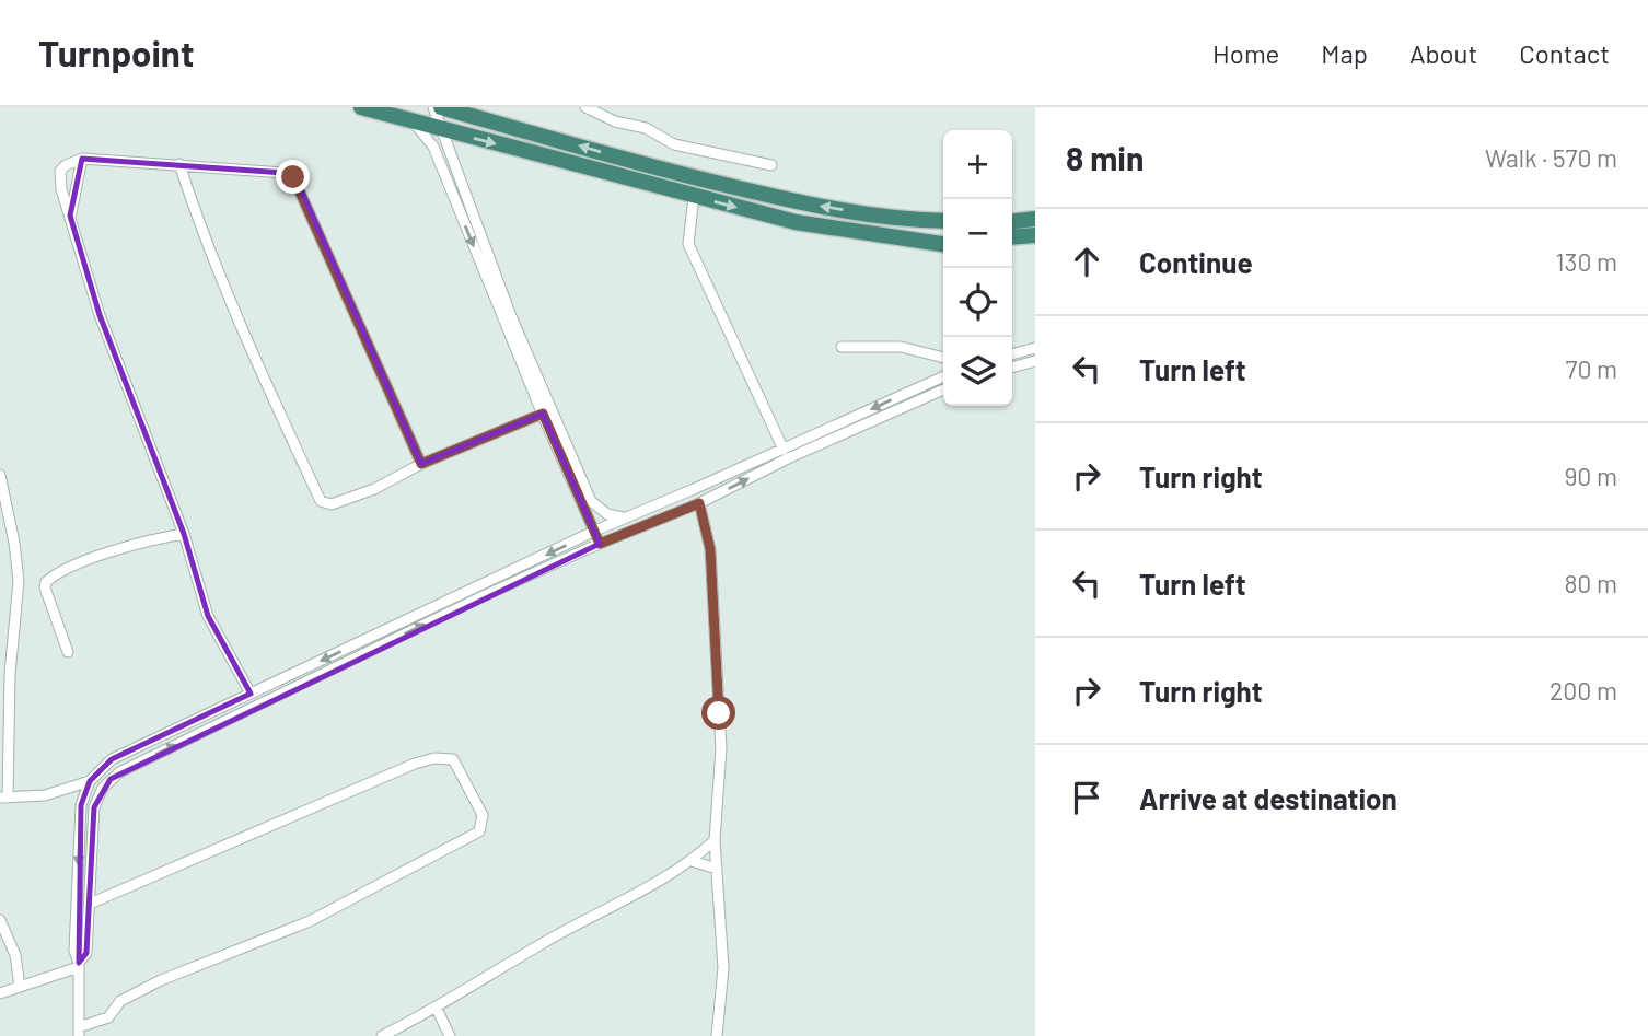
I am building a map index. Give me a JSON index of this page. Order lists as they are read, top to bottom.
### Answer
{
  "page": {
    "header": "Turnpoint",
    "nav": [
      "Home",
      "Map",
      "About",
      "Contact"
    ],
    "heading": ["8 min", "Walk · 570 m"],
    "map_buttons": ["+", "−"],
    "list": [
      ["Continue", "130 m"],
      ["Turn left", "70 m"],
      ["Turn right", "90 m"],
      ["Turn left", "80 m"],
      ["Turn right", "200 m"],
      "Arrive at destination"
    ]
  }
}
